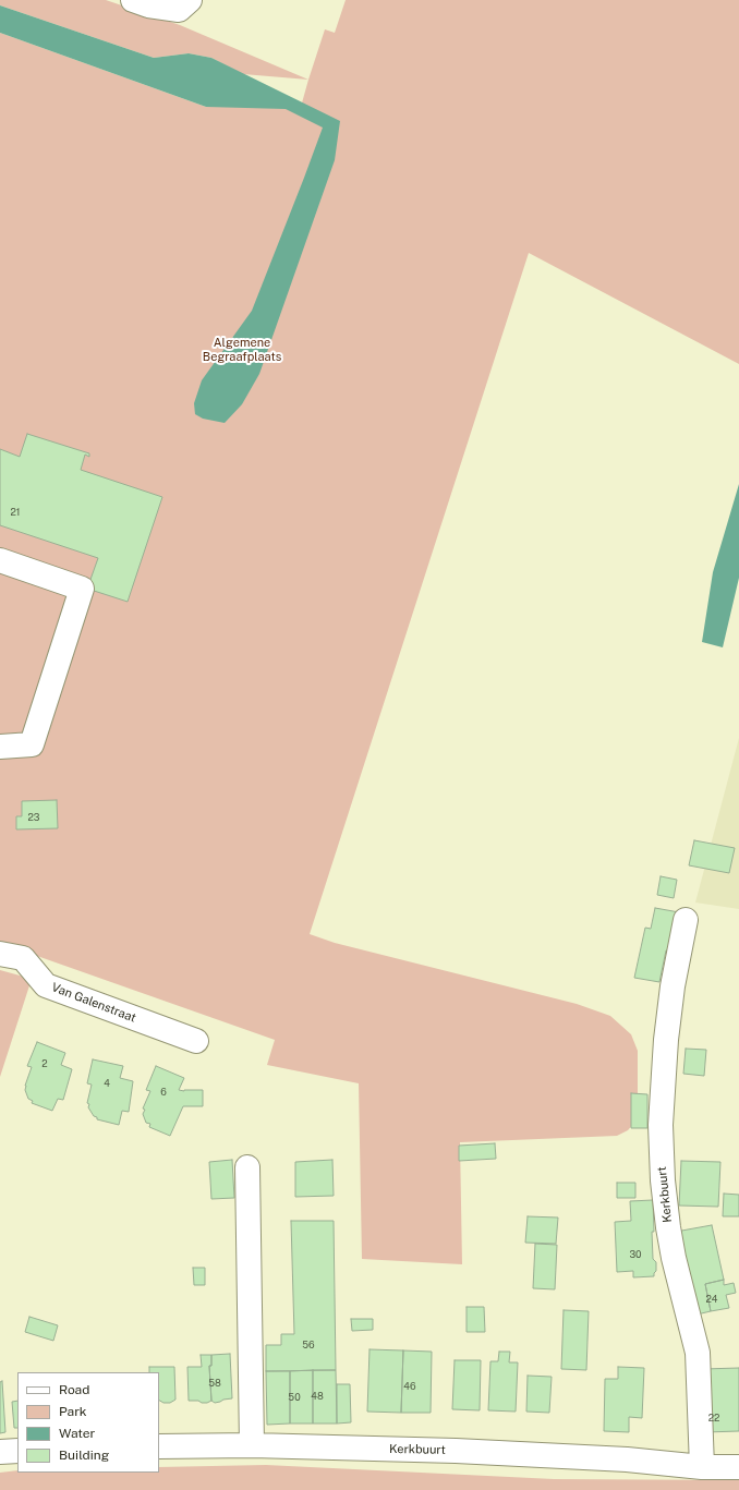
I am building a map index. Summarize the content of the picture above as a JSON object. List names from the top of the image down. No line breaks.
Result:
{"streets":{"street":["Van Galenstraat","Kerkbuurt"]},"parks":["Algemene Begraafplaats"],"house_numbers":["21","23","2","4","6","30","24","56","58","46","48","50","22"],"legend":["Road","Park","Water","Building"]}
